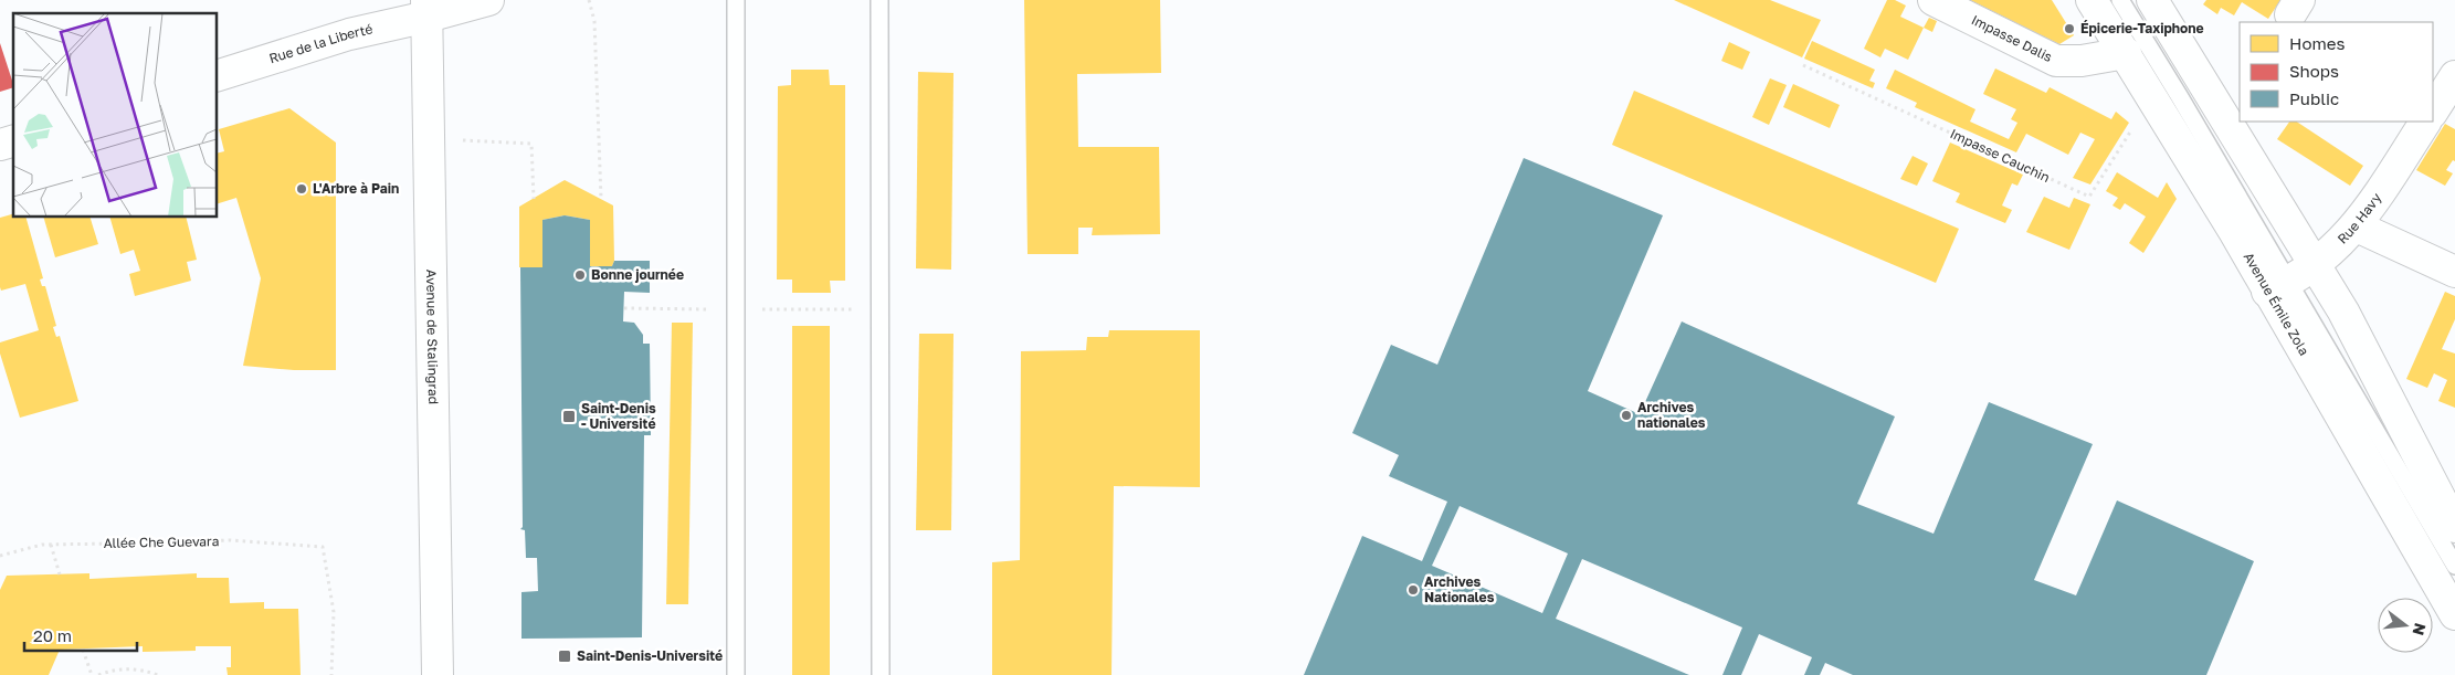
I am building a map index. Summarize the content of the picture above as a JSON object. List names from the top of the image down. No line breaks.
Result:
{"streets":{"street":["Impasse Dalis","Rue de la Liberté","Rue Havy","Avenue Émile Zola","Avenue de Stalingrad"],"path":["Impasse Cauchin","Allée Che Guevara"]},"crossings":[["Impasse Dalis","Avenue Émile Zola"],["Rue de la Liberté","Avenue de Stalingrad"],["Impasse Cauchin","Avenue Émile Zola"],["Rue Havy","Avenue Émile Zola"]],"places":{"other":["Épicerie-Taxiphone","L'Arbre à Pain","Bonne journée","Archives nationales","Archives Nationales"],"transit":["Saint-Denis - Université","Saint-Denis-Université"]},"legend":["Homes","Shops","Public"],"scale_bar":"20 m","north":"right"}
